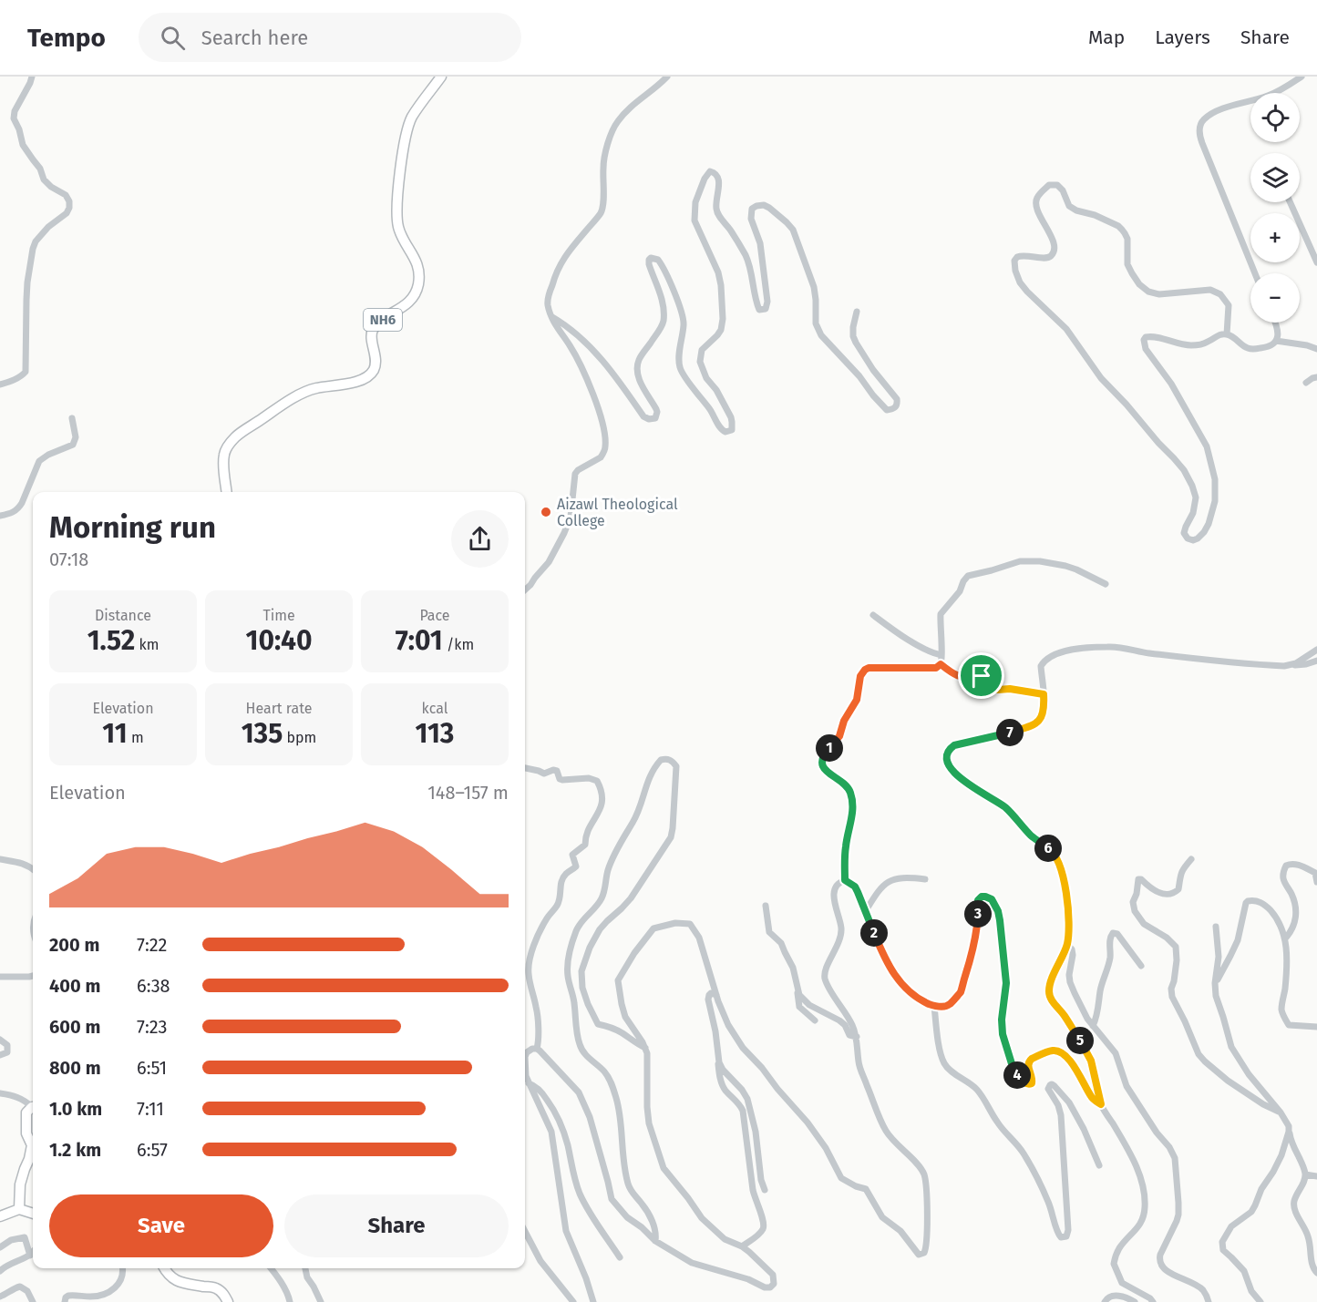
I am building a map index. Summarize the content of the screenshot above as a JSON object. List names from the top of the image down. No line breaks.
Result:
{"streets":{"highway":["NH6"]},"places":["Aizawl Theological College"],"page":{"header":"Tempo","search":"Search here","nav":["Map","Layers","Share"],"map_buttons":["+","−"],"heading":["Morning run","07:18"],"stats":[["Distance","1.52 km"],["Time","10:40"],["Pace","7:01 /km"],["Elevation","11 m"],["Heart rate","135 bpm"],["kcal","113"]],"pins":["7","1","6","3","2","5","4"],"chart":["Elevation","148–157 m"],"list":[{"name":"200 m","note":"7:22"},{"name":"400 m","note":"6:38"},{"name":"600 m","note":"7:23"},{"name":"800 m","note":"6:51"},{"name":"1.0 km","note":"7:11"},{"name":"1.2 km","note":"6:57"}],"buttons":["Save","Share"]}}
